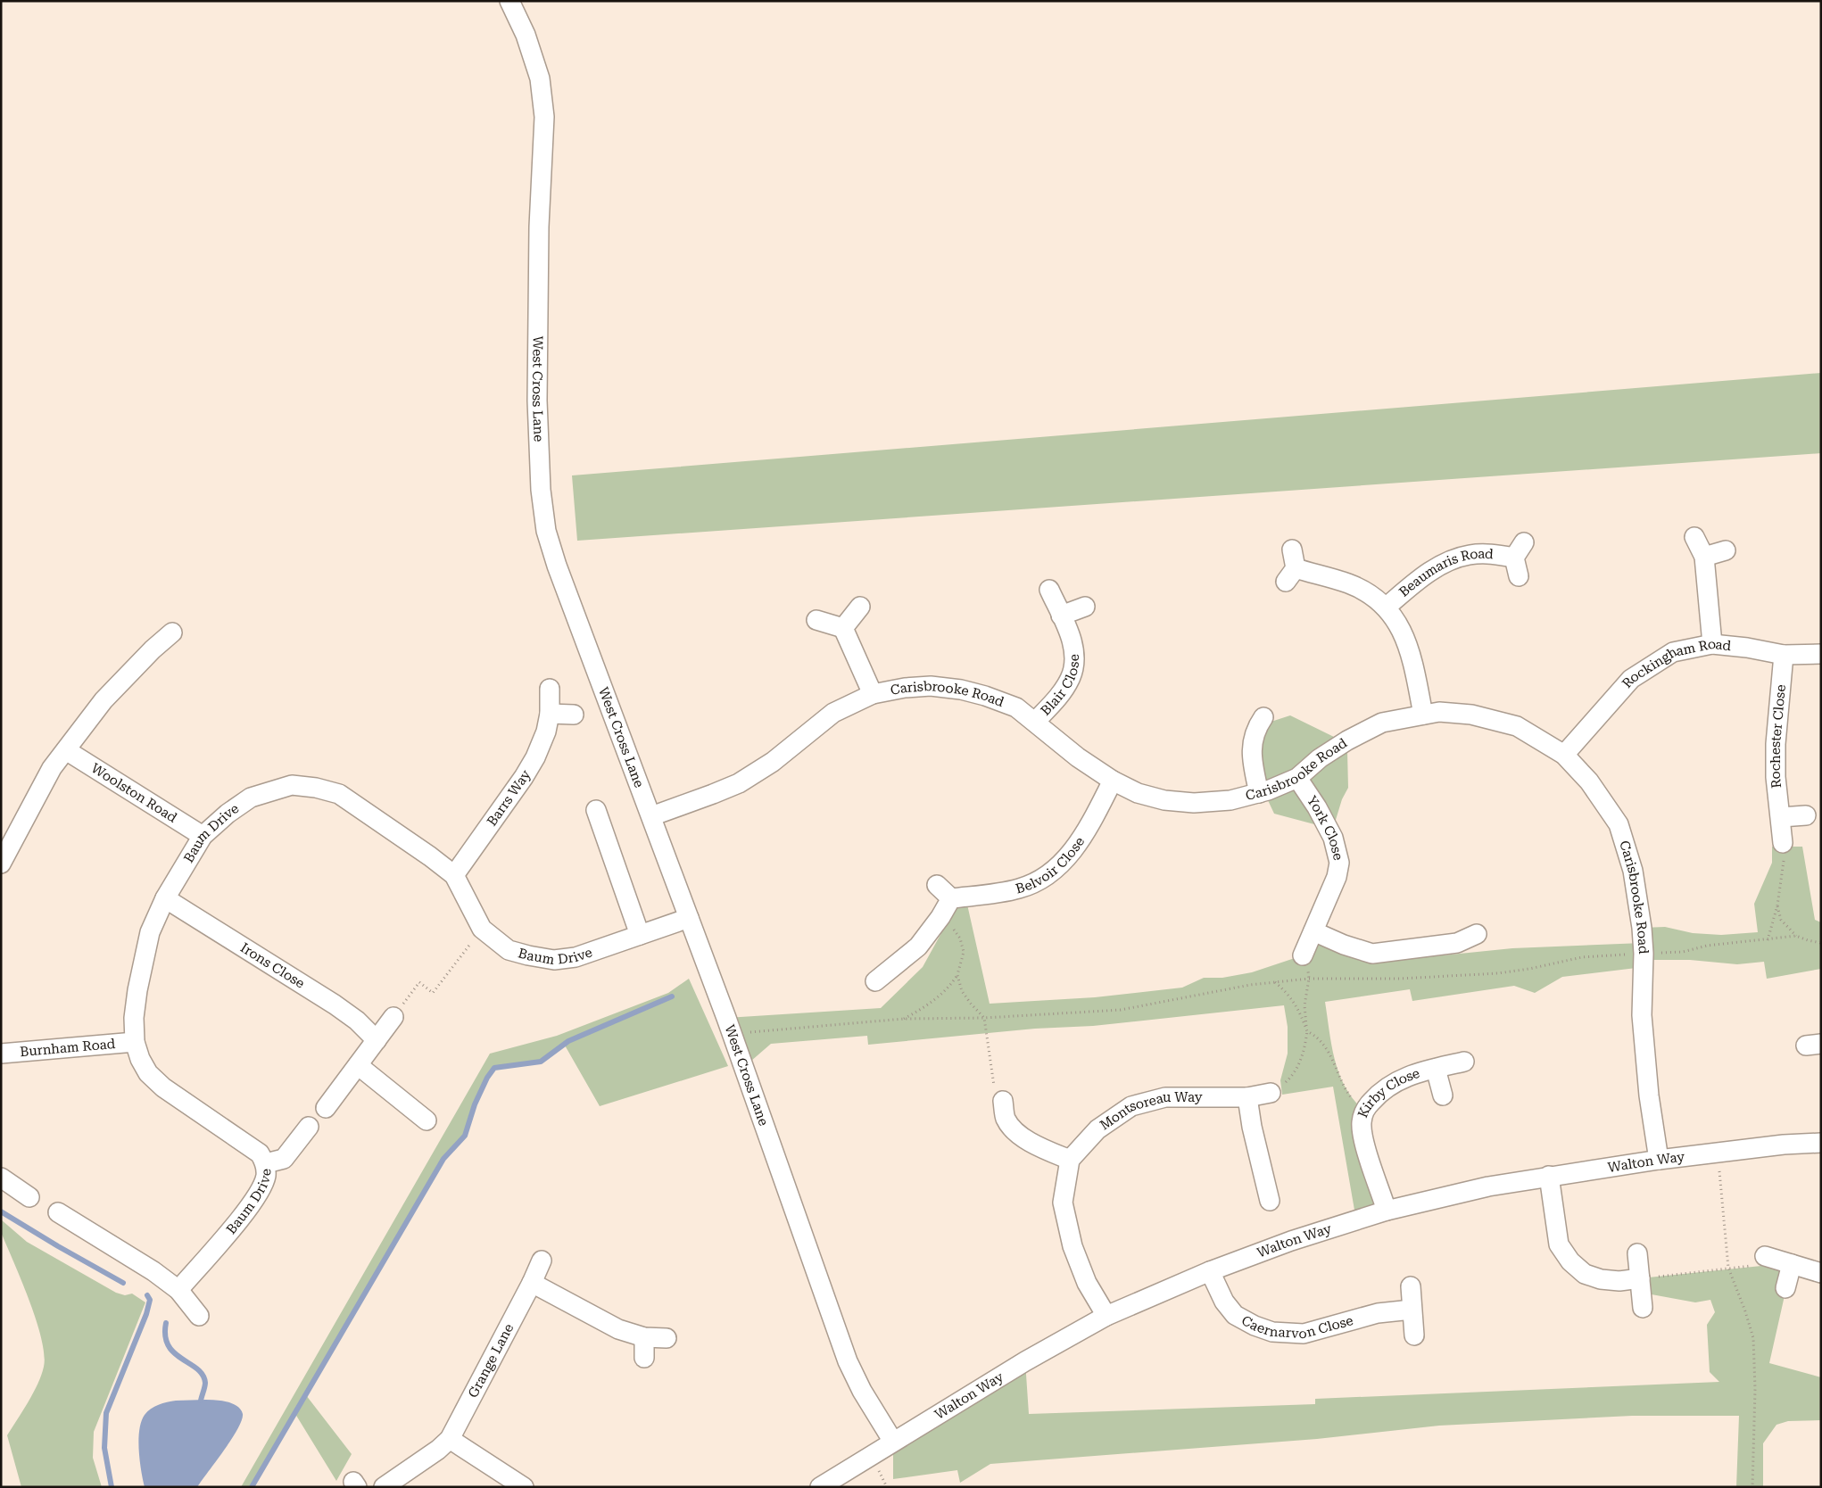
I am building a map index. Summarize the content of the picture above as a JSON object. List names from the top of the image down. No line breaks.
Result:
{"streets":{"street":["West Cross Lane","Beaumaris Road","Rockingham Road","Blair Close","Carisbrooke Road","Rochester Close","Woolston Road","Barrs Way","York Close","Baum Drive","Belvoir Close","Irons Close","Burnham Road","Kirby Close","Montsoreau Way","Walton Way","Caernarvon Close","Grange Lane"]},"crossings":[["West Cross Lane","Carisbrooke Road"],["West Cross Lane","Baum Drive"],["West Cross Lane","Walton Way"],["Beaumaris Road","Carisbrooke Road"],["Rockingham Road","Carisbrooke Road"],["Rockingham Road","Rochester Close"],["Blair Close","Carisbrooke Road"],["Carisbrooke Road","York Close"],["Carisbrooke Road","Belvoir Close"],["Carisbrooke Road","Walton Way"],["Woolston Road","Baum Drive"],["Barrs Way","Baum Drive"],["Baum Drive","Irons Close"],["Baum Drive","Burnham Road"],["Kirby Close","Walton Way"],["Walton Way","Caernarvon Close"]]}
